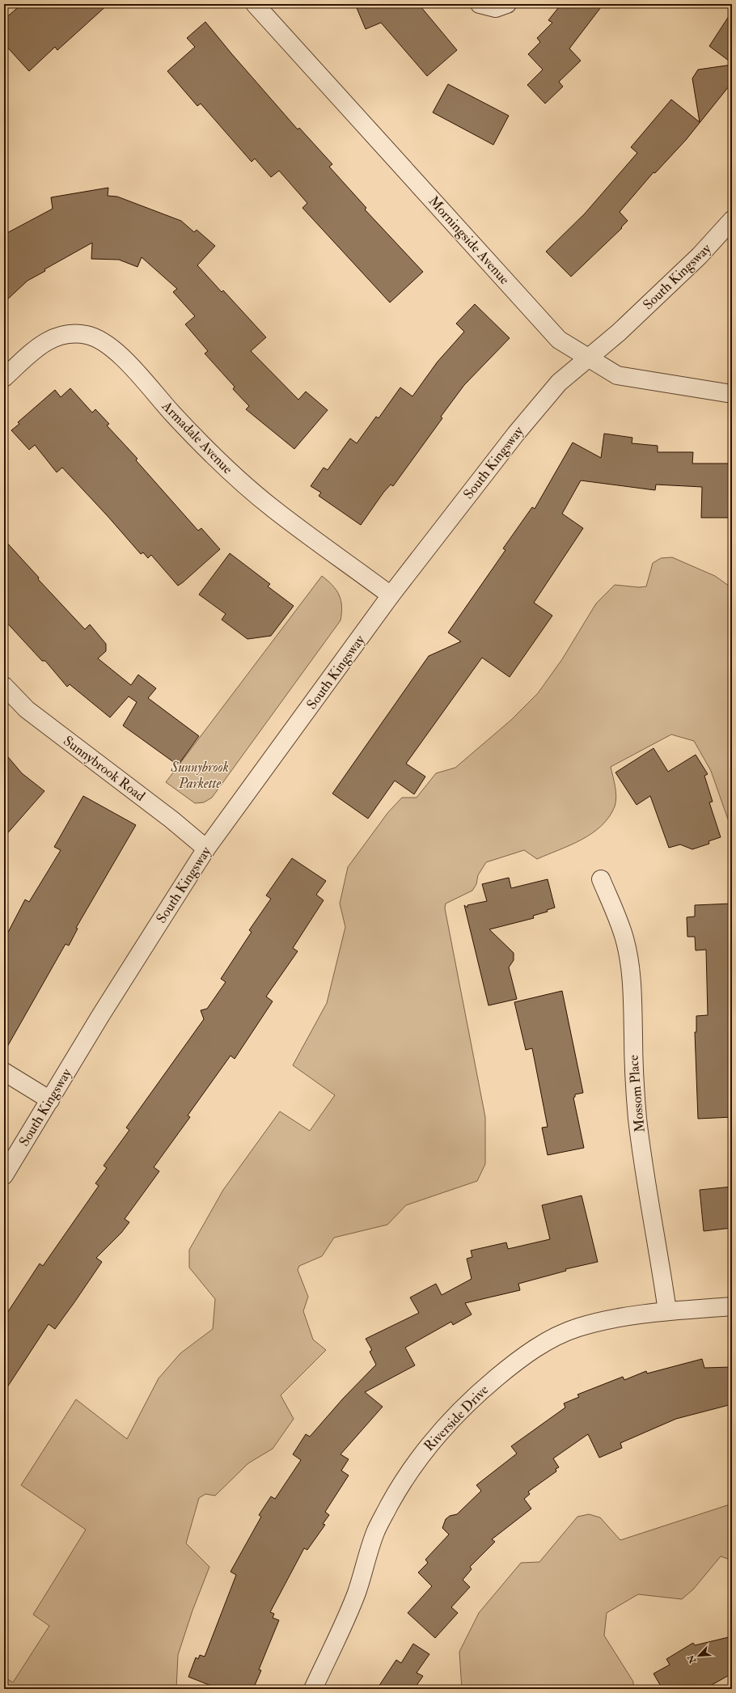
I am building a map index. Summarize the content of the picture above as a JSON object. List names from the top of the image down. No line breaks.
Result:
{"streets":{"street":["Morningside Avenue","South Kingsway","Armadale Avenue","Sunnybrook Road","Mossom Place","Riverside Drive"]},"crossings":[["Morningside Avenue","South Kingsway"],["South Kingsway","Armadale Avenue"],["South Kingsway","Sunnybrook Road"],["Mossom Place","Riverside Drive"]],"parks":["Sunnybrook Parkette"],"north":"bottom left"}
